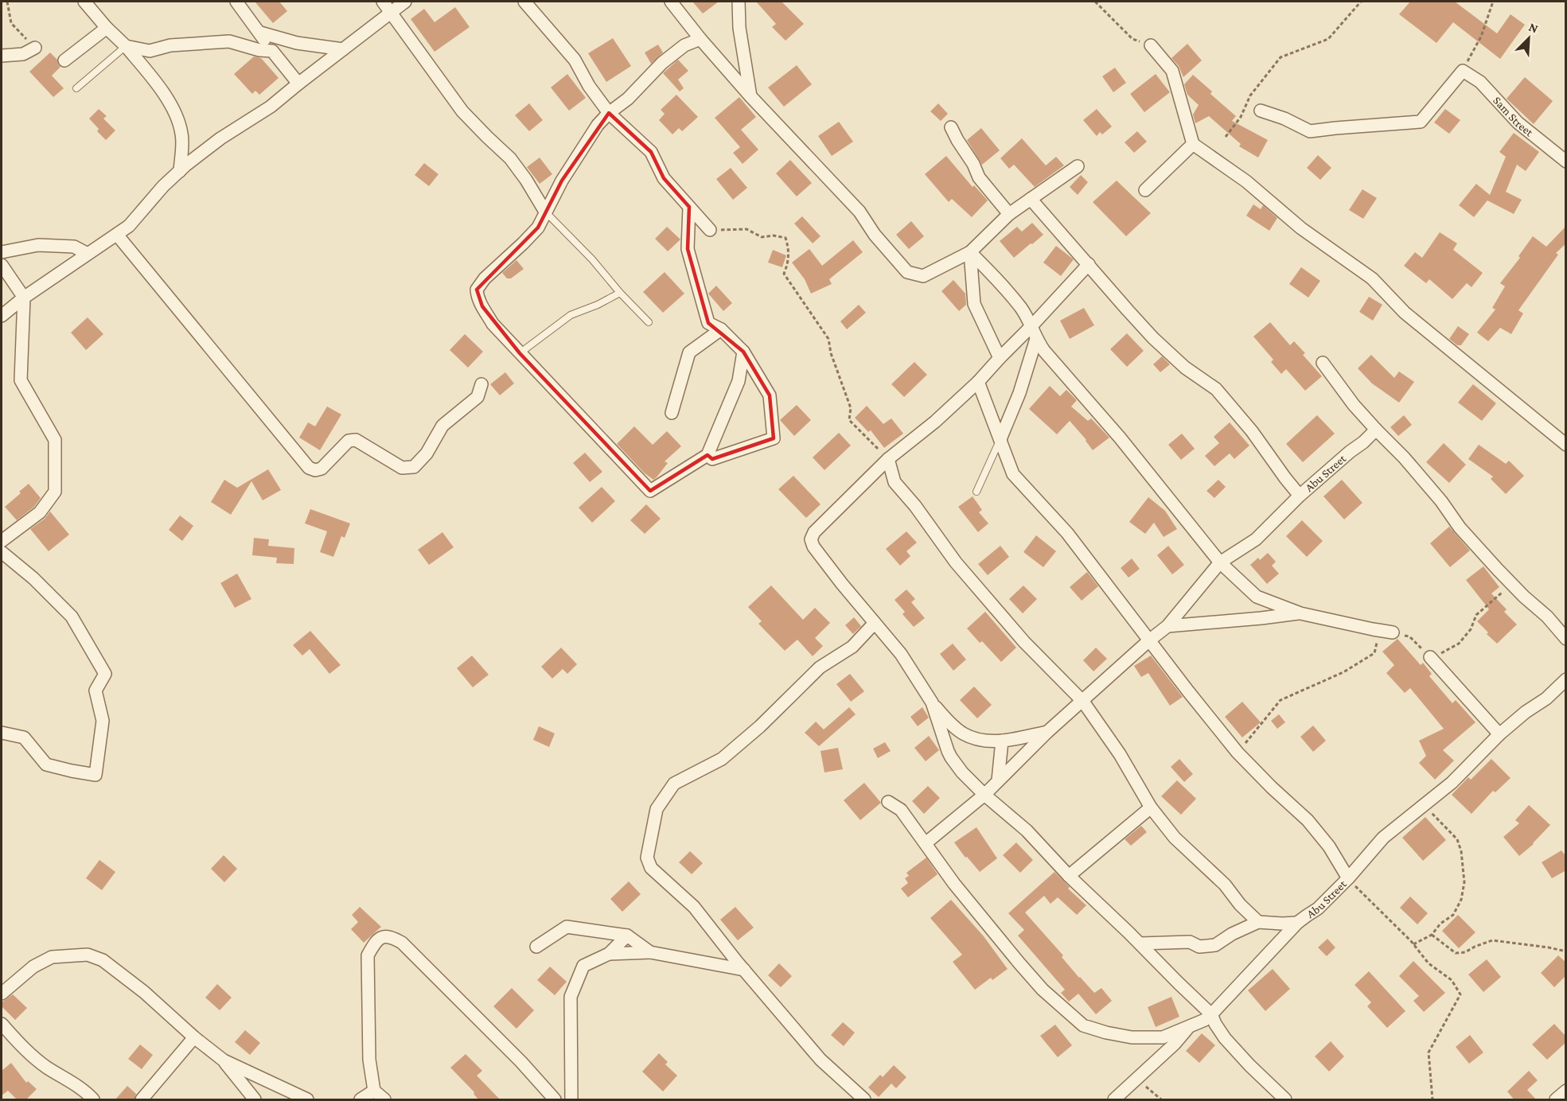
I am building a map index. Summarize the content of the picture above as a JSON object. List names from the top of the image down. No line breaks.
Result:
{"streets":{"street":["Sam Street","Abu Street"]},"north":"top right"}
